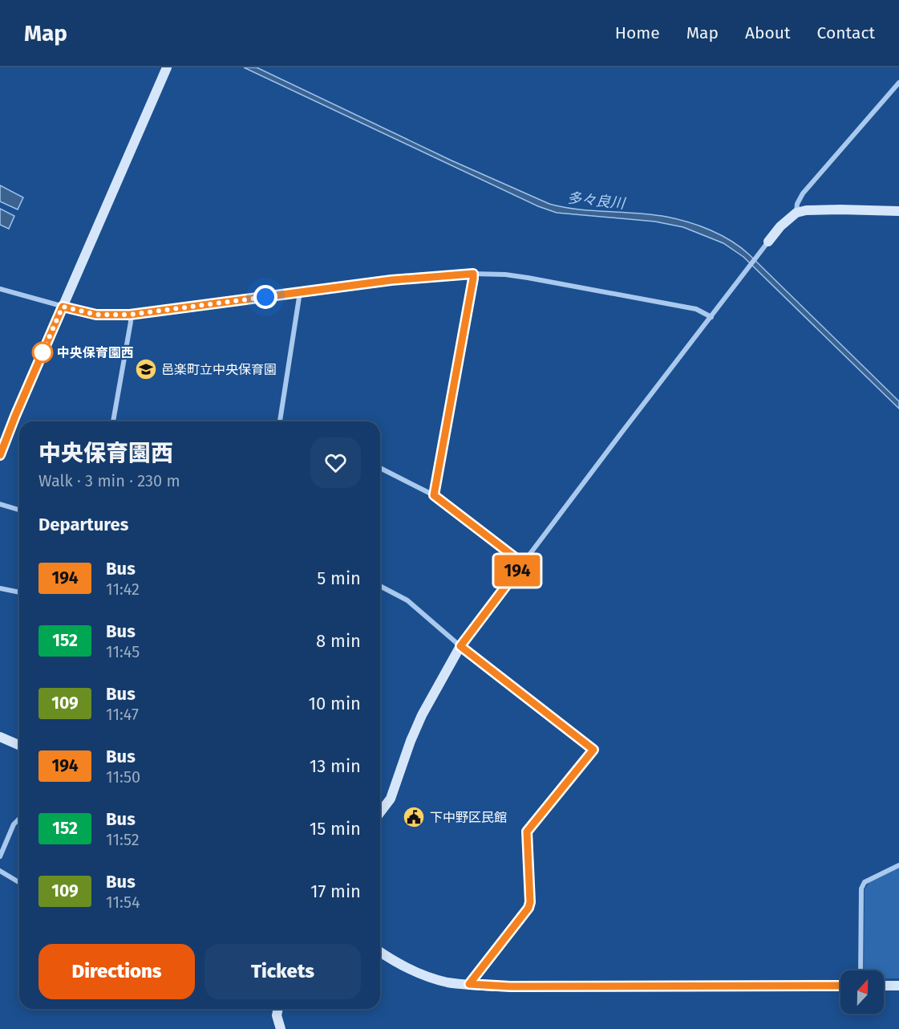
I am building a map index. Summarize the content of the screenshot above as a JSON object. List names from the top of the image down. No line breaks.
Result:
{"water":["多々良川"],"places":{"other":["中央保育園西"],"school or university":["邑楽町立中央保育園"],"public building":["下中野区民館"]},"lines":["bus line 194"],"north":"top","page":{"header":"Map","nav":["Home","Map","About","Contact"],"on_map":"194","heading":[["中央保育園西","Walk · 3 min · 230 m"],"Departures"],"list":[{"mark":"194","name":"Bus","note":"11:42","value":"5 min"},{"mark":"152","name":"Bus","note":"11:45","value":"8 min"},{"mark":"109","name":"Bus","note":"11:47","value":"10 min"},{"mark":"194","name":"Bus","note":"11:50","value":"13 min"},{"mark":"152","name":"Bus","note":"11:52","value":"15 min"},{"mark":"109","name":"Bus","note":"11:54","value":"17 min"}],"buttons":["Directions","Tickets"]}}
